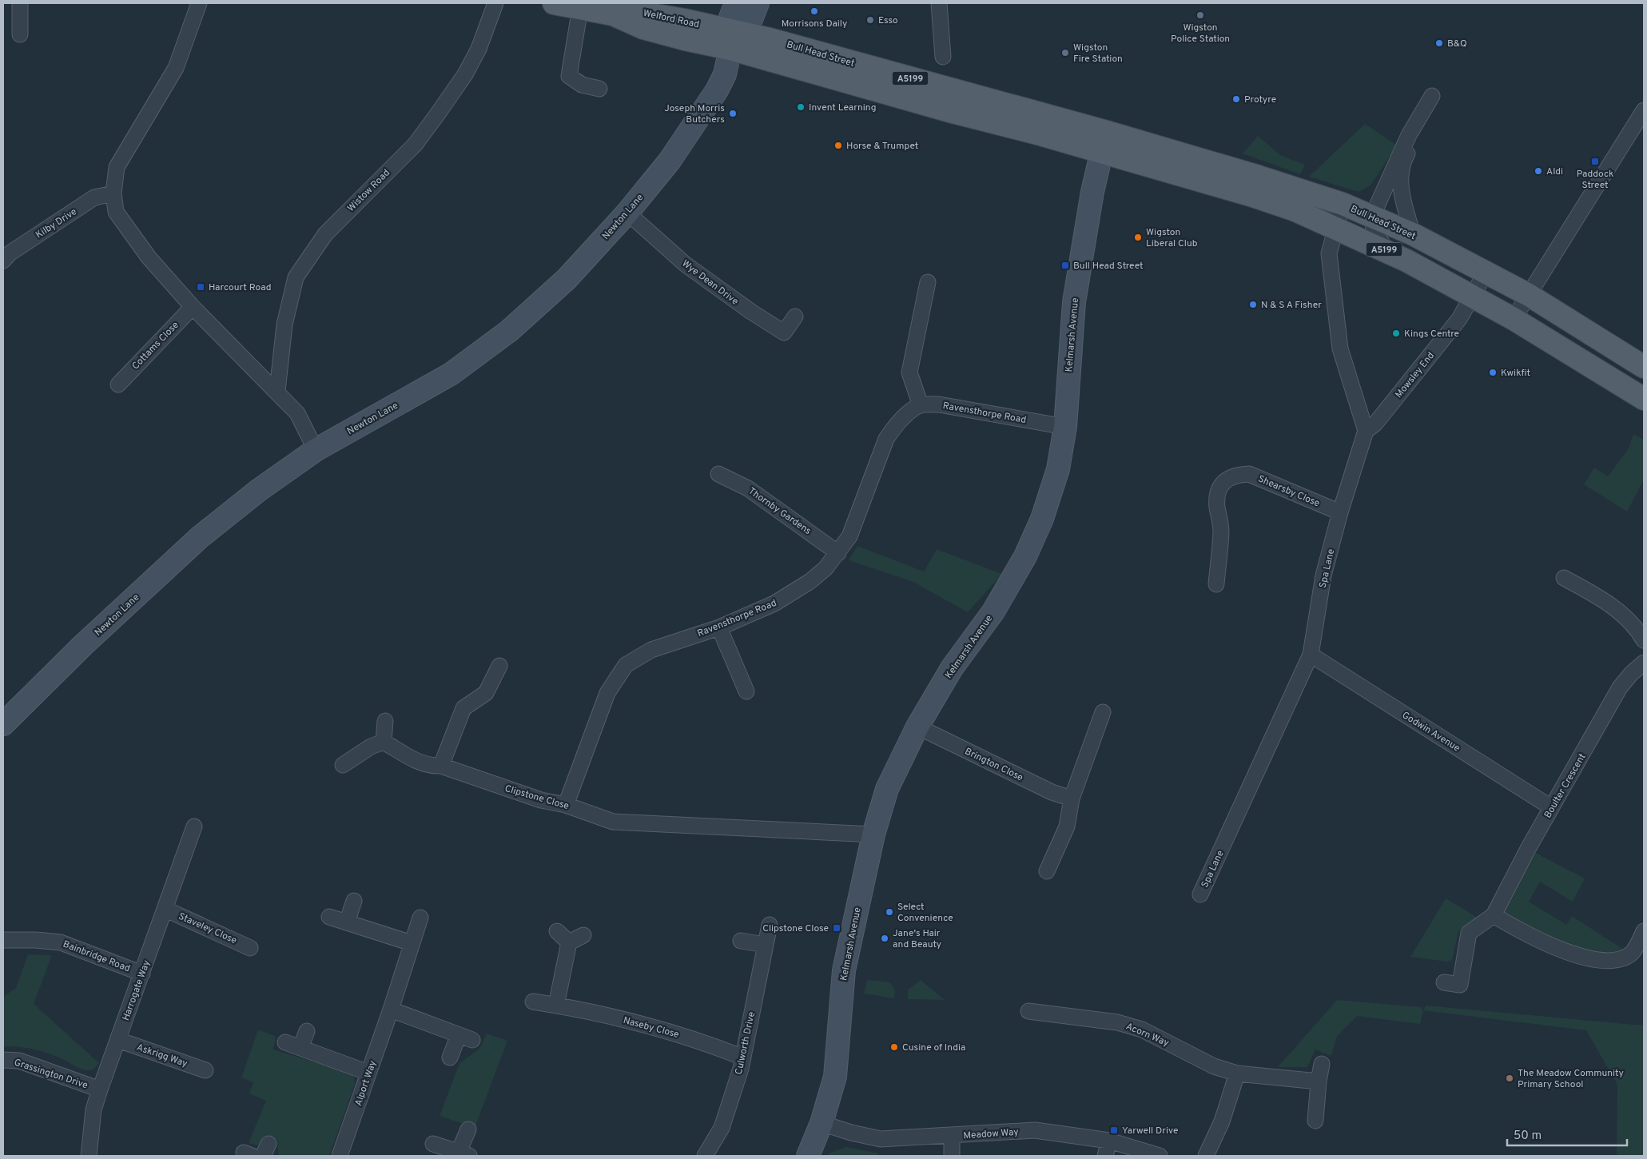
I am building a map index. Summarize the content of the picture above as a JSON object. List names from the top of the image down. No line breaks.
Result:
{"streets":{"main road":["Welford Road","Bull Head Street","A5199"],"street":["Wistow Road","Newton Lane","Kilby Drive","Wye Dean Drive","Kelmarsh Avenue","Cottams Close","Mowsley End","Ravensthorpe Road","Shearsby Close","Thornby Gardens","Spa Lane","Godwin Avenue","Brington Close","Boulter Crescent","Clipstone Close","Staveley Close","Bainbridge Road","Harrogate Way","Naseby Close","Acorn Way","Culworth Drive","Askrigg Way","Grassington Drive","Alport Way","Meadow Way"]},"crossings":[["Welford Road","Bull Head Street"],["Welford Road","Newton Lane"],["Bull Head Street","Newton Lane"],["Bull Head Street","Kelmarsh Avenue"],["Bull Head Street","Mowsley End"],["Newton Lane","Wye Dean Drive"],["Kelmarsh Avenue","Ravensthorpe Road"],["Kelmarsh Avenue","Brington Close"],["Kelmarsh Avenue","Clipstone Close"],["Kelmarsh Avenue","Meadow Way"],["Mowsley End","Spa Lane"],["Ravensthorpe Road","Thornby Gardens"],["Ravensthorpe Road","Clipstone Close"],["Shearsby Close","Spa Lane"],["Spa Lane","Godwin Avenue"],["Godwin Avenue","Boulter Crescent"],["Staveley Close","Harrogate Way"],["Bainbridge Road","Harrogate Way"],["Harrogate Way","Askrigg Way"],["Harrogate Way","Grassington Drive"],["Naseby Close","Culworth Drive"]],"places":{"other":["Morrisons Daily","Wigston Police Station","Esso","B&Q","Wigston Fire Station","Protyre","Invent Learning","Joseph Morris Butchers","Horse & Trumpet","Aldi","Wigston Liberal Club","N & S A Fisher","Kings Centre","Kwikfit","Select Convenience","Jane's Hair and Beauty","Cusine of India","The Meadow Community Primary School"],"transit":["Paddock Street","Bull Head Street","Harcourt Road","Clipstone Close","Yarwell Drive"]},"scale_bar":"50 m"}
